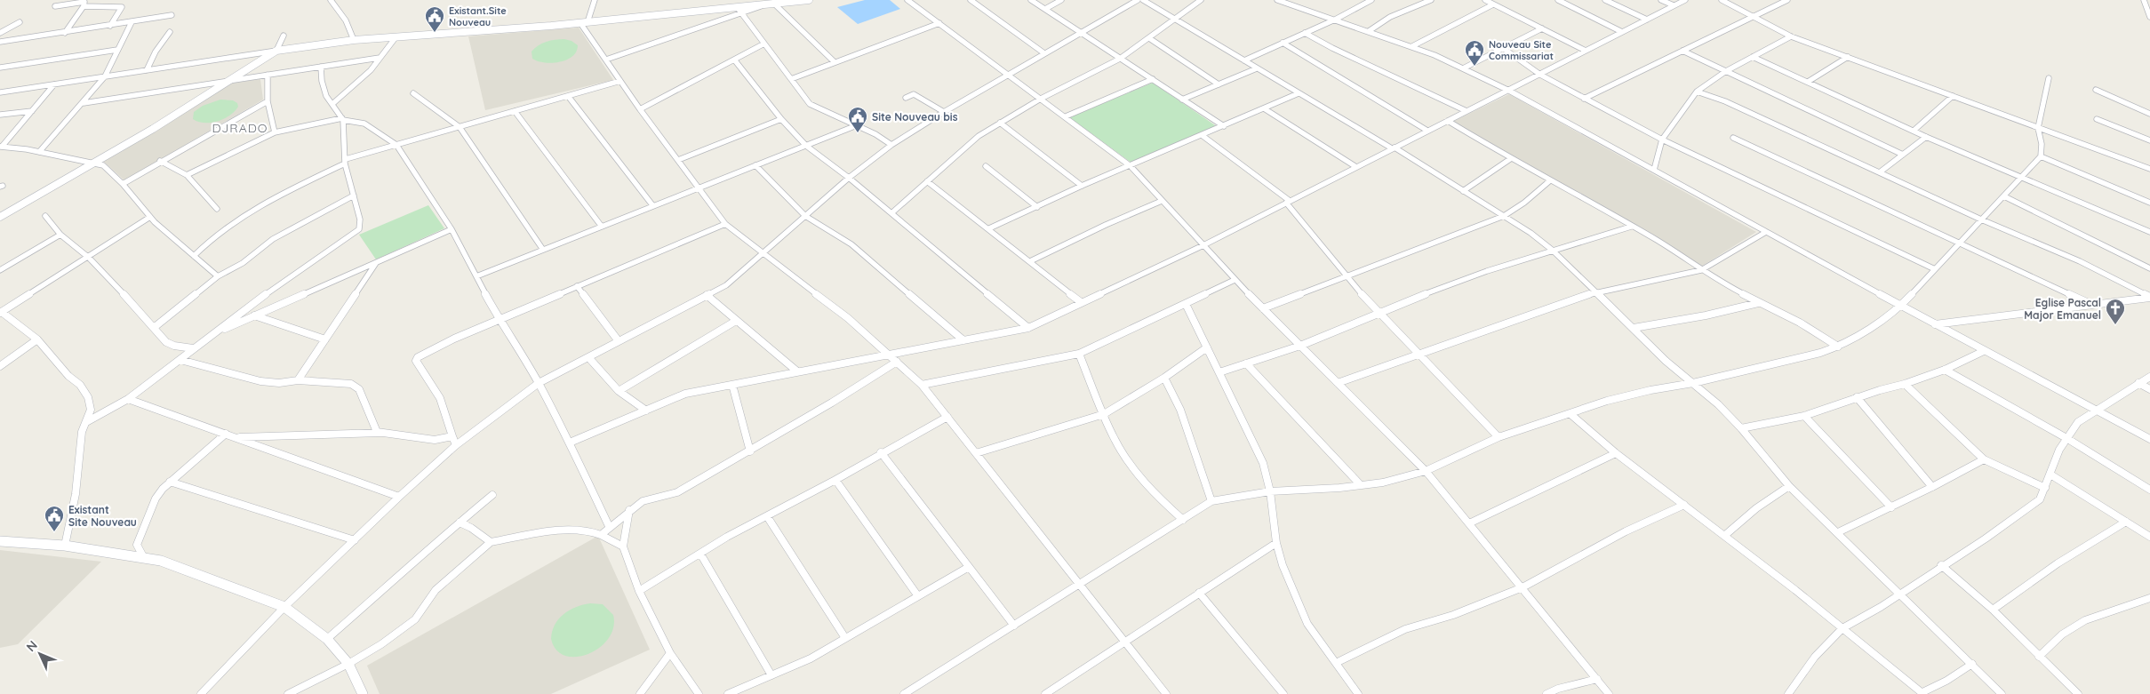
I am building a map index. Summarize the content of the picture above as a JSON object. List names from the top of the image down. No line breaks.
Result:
{"districts":["DJRADO"],"places":{"public building":["Existant.Site Nouveau","Nouveau Site Commissariat","Site Nouveau bis","Existant Site Nouveau"],"church":["Eglise Pascal Major Emanuel"]},"north":"top left"}
